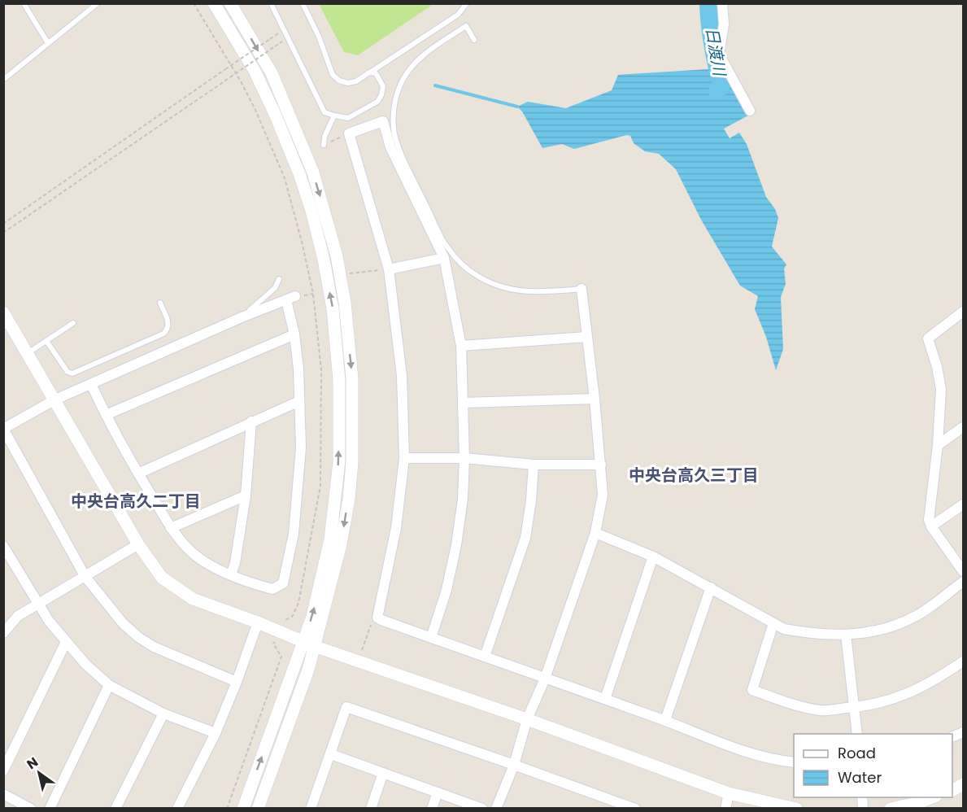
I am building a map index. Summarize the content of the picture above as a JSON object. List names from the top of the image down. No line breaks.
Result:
{"districts":["中央台高久三丁目","中央台高久二丁目"],"water":["日渡川"],"legend":["Road","Water"],"north":"top left"}
